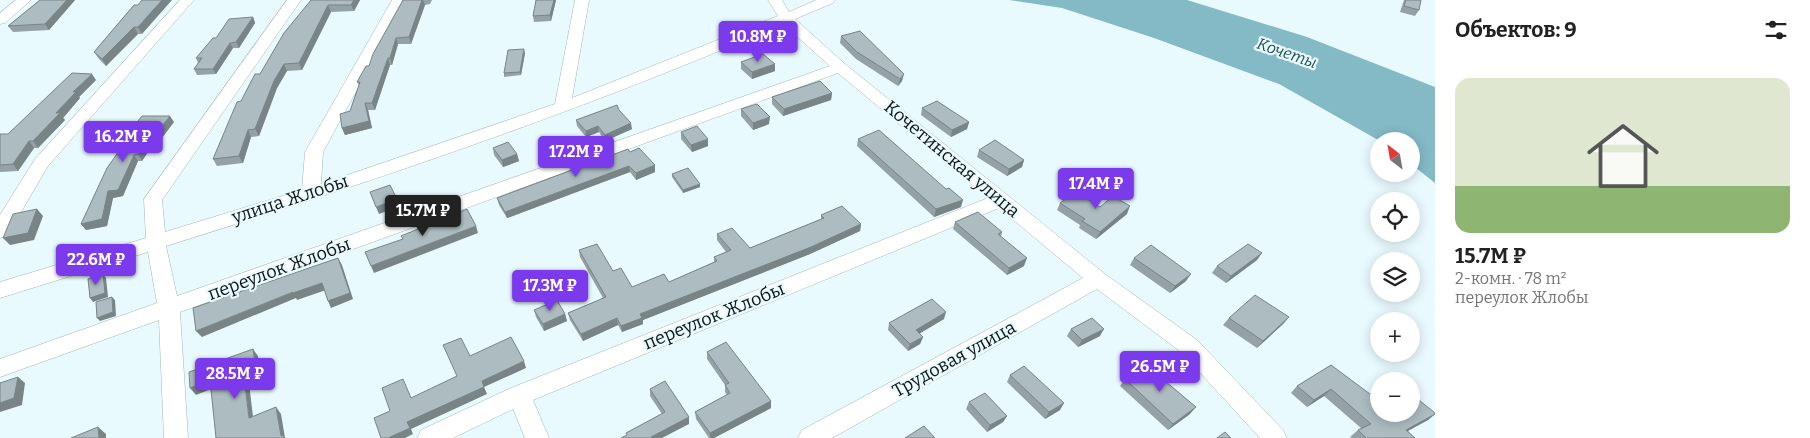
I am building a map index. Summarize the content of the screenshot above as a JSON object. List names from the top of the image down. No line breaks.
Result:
{"streets":{"street":["Кочетинская улица","улица Жлобы","переулок Жлобы","Трудовая улица"]},"crossings":[["Кочетинская улица","улица Жлобы"],["Кочетинская улица","переулок Жлобы"],["Кочетинская улица","Трудовая улица"]],"water":["Кочеты"],"north":"top left","page":{"heading":"Объектов: 9","price":["10.8M ₽","16.2M ₽","17.2M ₽","17.4M ₽","15.7M ₽","22.6M ₽","17.3M ₽","26.5M ₽","28.5M ₽"],"list":[{"name":"15.7M ₽","note":"2-комн. · 78 m² · переулок Жлобы"}],"map_buttons":["+","−"]}}
